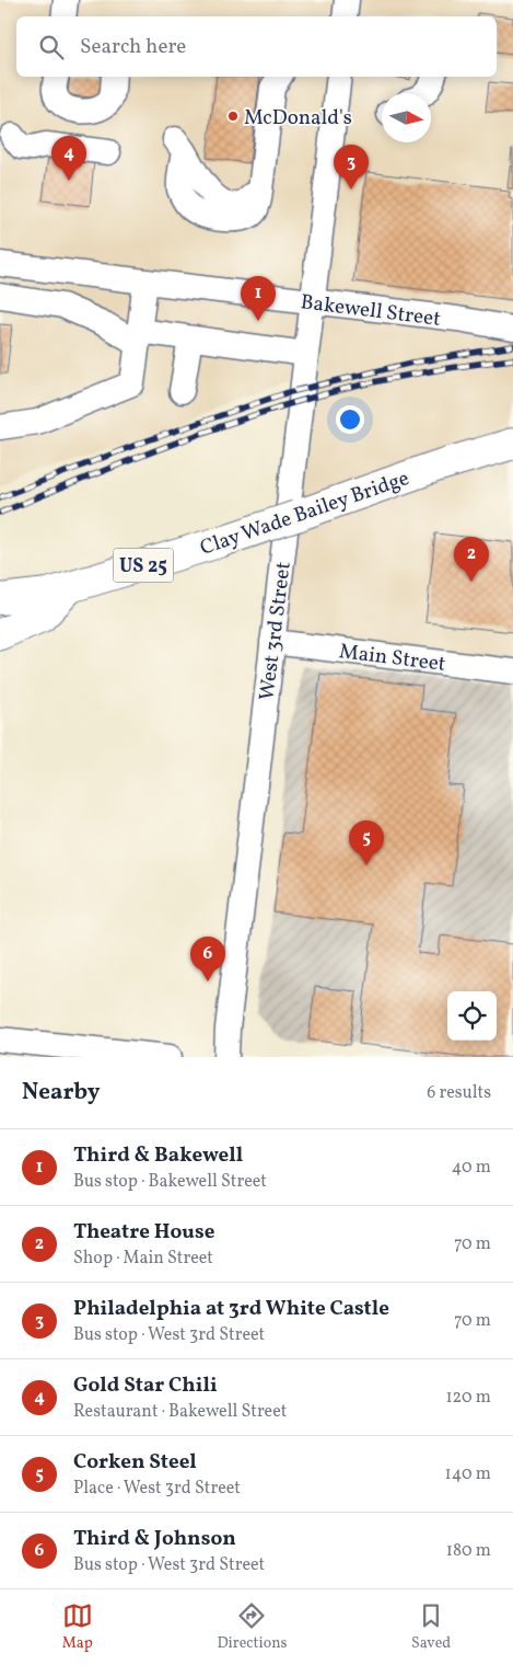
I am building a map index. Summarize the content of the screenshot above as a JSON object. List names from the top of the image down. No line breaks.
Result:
{"streets":{"main road":["Clay Wade Bailey Bridge","US 25"],"street":["Bakewell Street","West 3rd Street","Main Street"]},"crossings":[["Bakewell Street","West 3rd Street"],["West 3rd Street","Main Street"]],"places":["McDonald's"],"north":"right","page":{"search":"Search here","pins":["4","3","1","2","5","6"],"heading":["Nearby","6 results"],"list":[{"mark":"1","name":"Third & Bakewell","note":"Bus stop · Bakewell Street","value":"40 m"},{"mark":"2","name":"Theatre House","note":"Shop · Main Street","value":"70 m"},{"mark":"3","name":"Philadelphia at 3rd White Castle","note":"Bus stop · West 3rd Street","value":"70 m"},{"mark":"4","name":"Gold Star Chili","note":"Restaurant · Bakewell Street","value":"120 m"},{"mark":"5","name":"Corken Steel","note":"Place · West 3rd Street","value":"140 m"},{"mark":"6","name":"Third & Johnson","note":"Bus stop · West 3rd Street","value":"180 m"}],"nav":["Map","Directions","Saved"]}}
